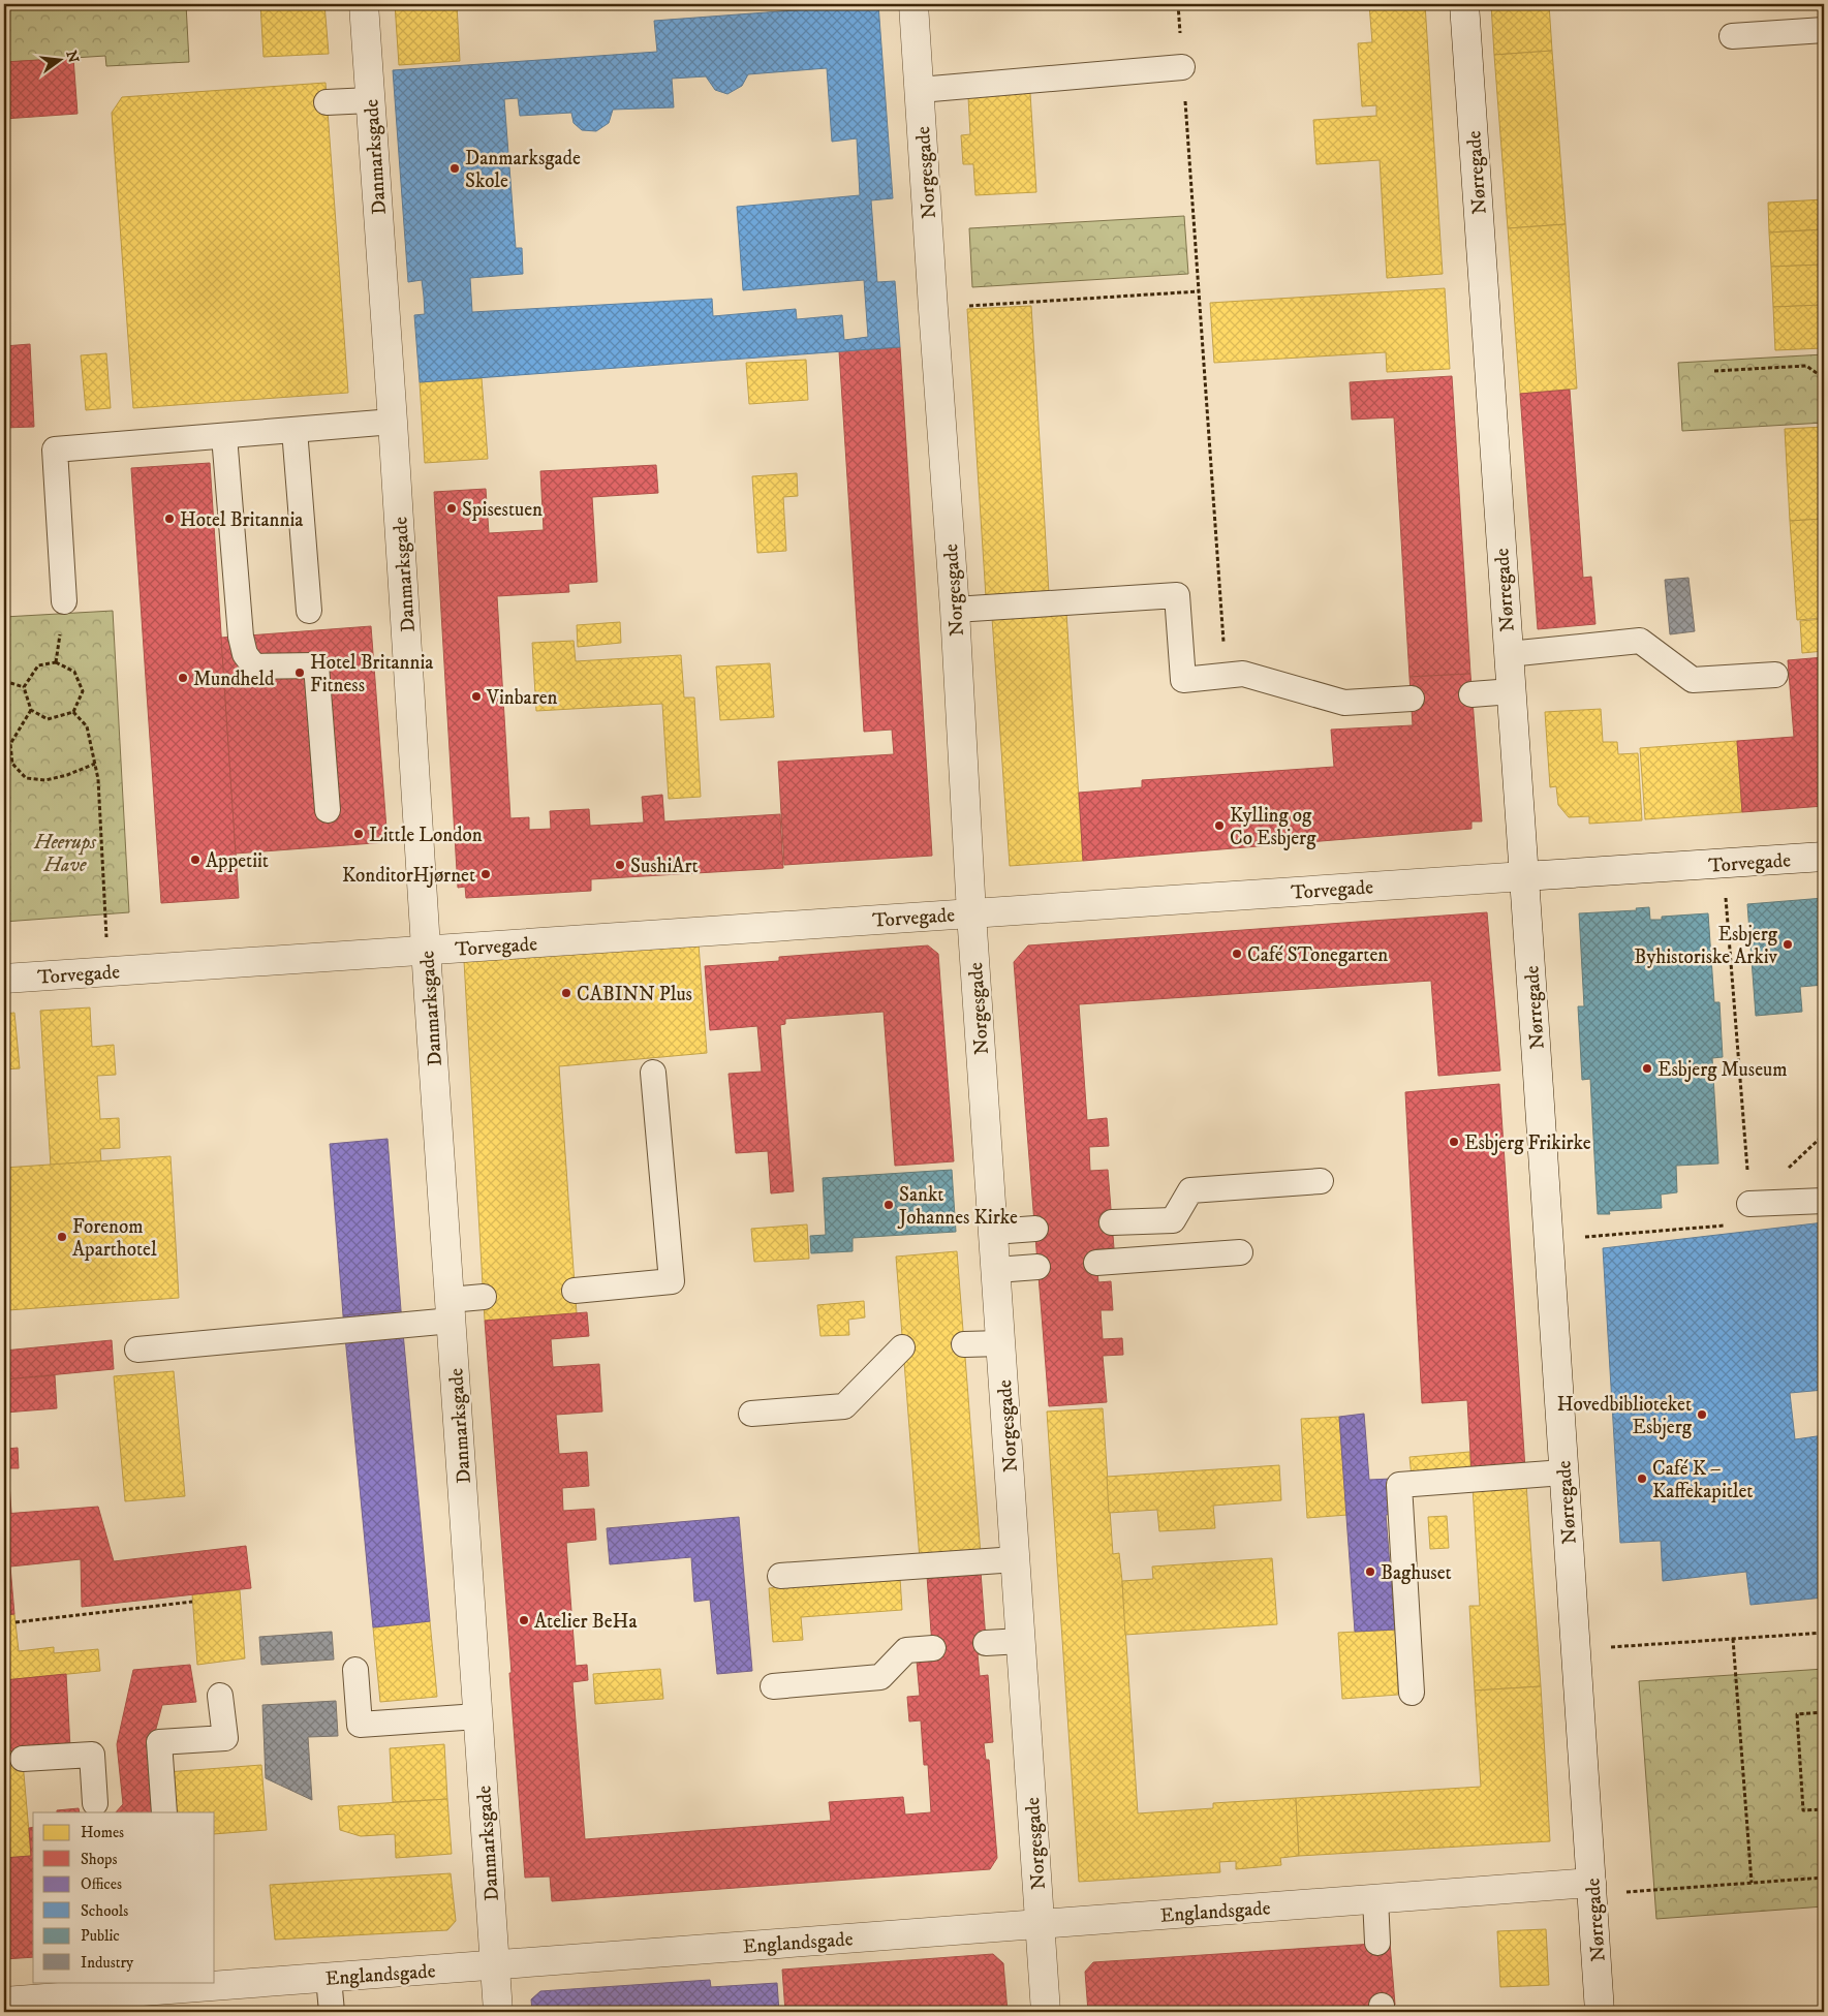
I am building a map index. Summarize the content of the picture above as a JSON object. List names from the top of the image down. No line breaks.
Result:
{"streets":{"street":["Danmarksgade","Norgesgade","Nørregade","Torvegade","Englandsgade"]},"crossings":[["Danmarksgade","Torvegade"],["Danmarksgade","Englandsgade"],["Norgesgade","Torvegade"],["Norgesgade","Englandsgade"],["Nørregade","Torvegade"],["Nørregade","Englandsgade"]],"parks":["Heerups Have"],"places":["Danmarksgade Skole","Spisestuen","Hotel Britannia","Hotel Britannia Fitness","Mundheld","Vinbaren","Kylling og Co Esbjerg","Little London","Appetiit","SushiArt","KonditorHjørnet","Esbjerg Byhistoriske Arkiv","Café STonegarten","CABINN Plus","Esbjerg Museum","Esbjerg Frikirke","Sankt Johannes Kirke","Forenom Aparthotel","Hovedbiblioteket Esbjerg","Café K – Kaffekapitlet","Baghuset","Atelier BeHa"],"legend":["Homes","Shops","Offices","Schools","Public","Industry"],"north":"right"}
